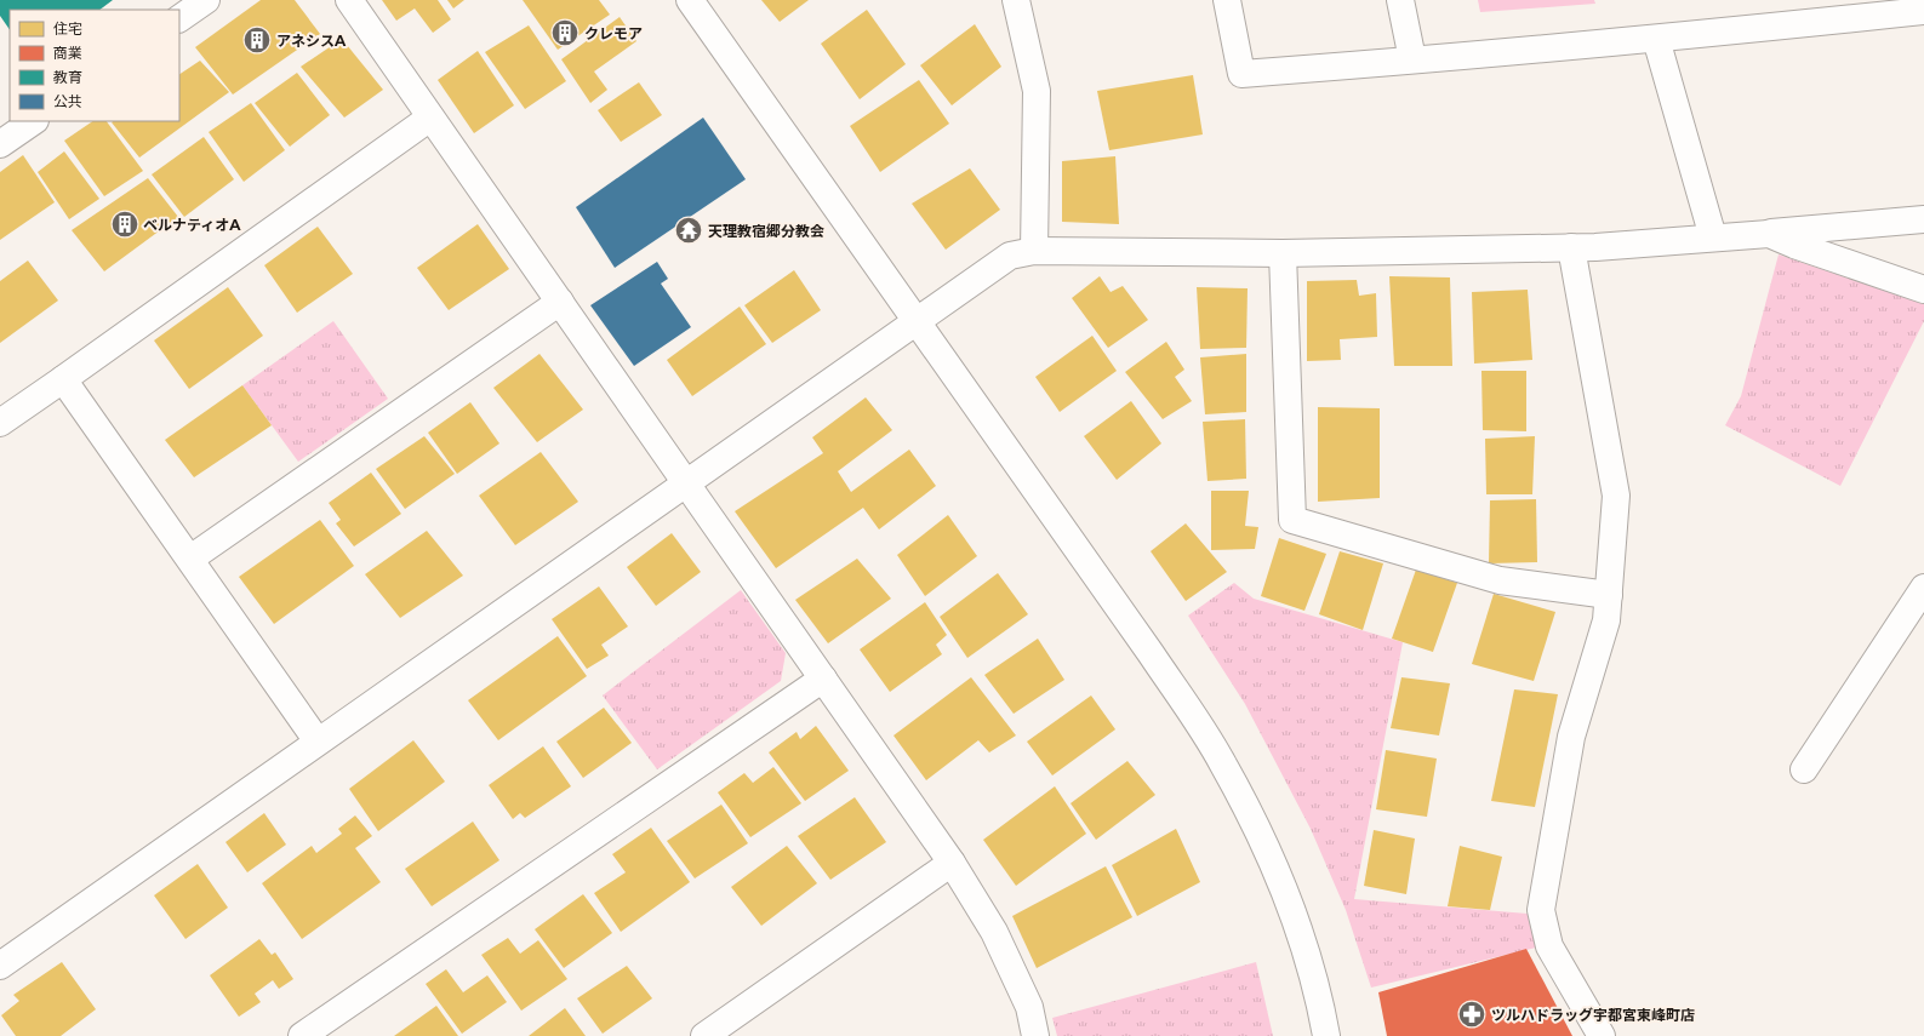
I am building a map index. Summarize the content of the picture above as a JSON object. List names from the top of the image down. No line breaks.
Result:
{"places":{"building":["クレモア","アネシスA","ベルナティオA"],"temple":["天理教宿郷分教会"],"pharmacy":["ツルハドラッグ宇都宮東峰町店"]},"legend":["住宅","商業","教育","公共"]}
